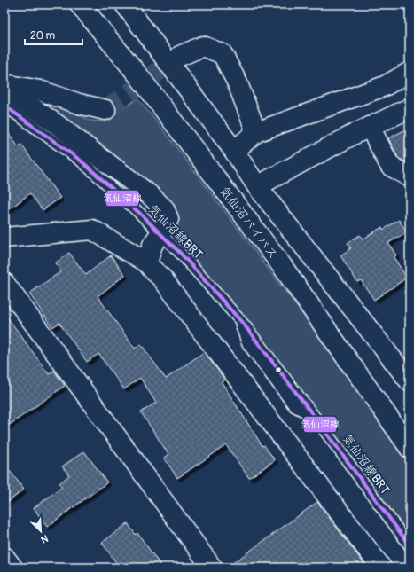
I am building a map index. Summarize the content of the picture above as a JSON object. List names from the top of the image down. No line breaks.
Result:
{"streets":{"main road":["気仙沼バイパス"],"lane":["気仙沼線BRT"]},"lines":["transit line 気仙沼線"],"scale_bar":"20 m","north":"bottom right"}
